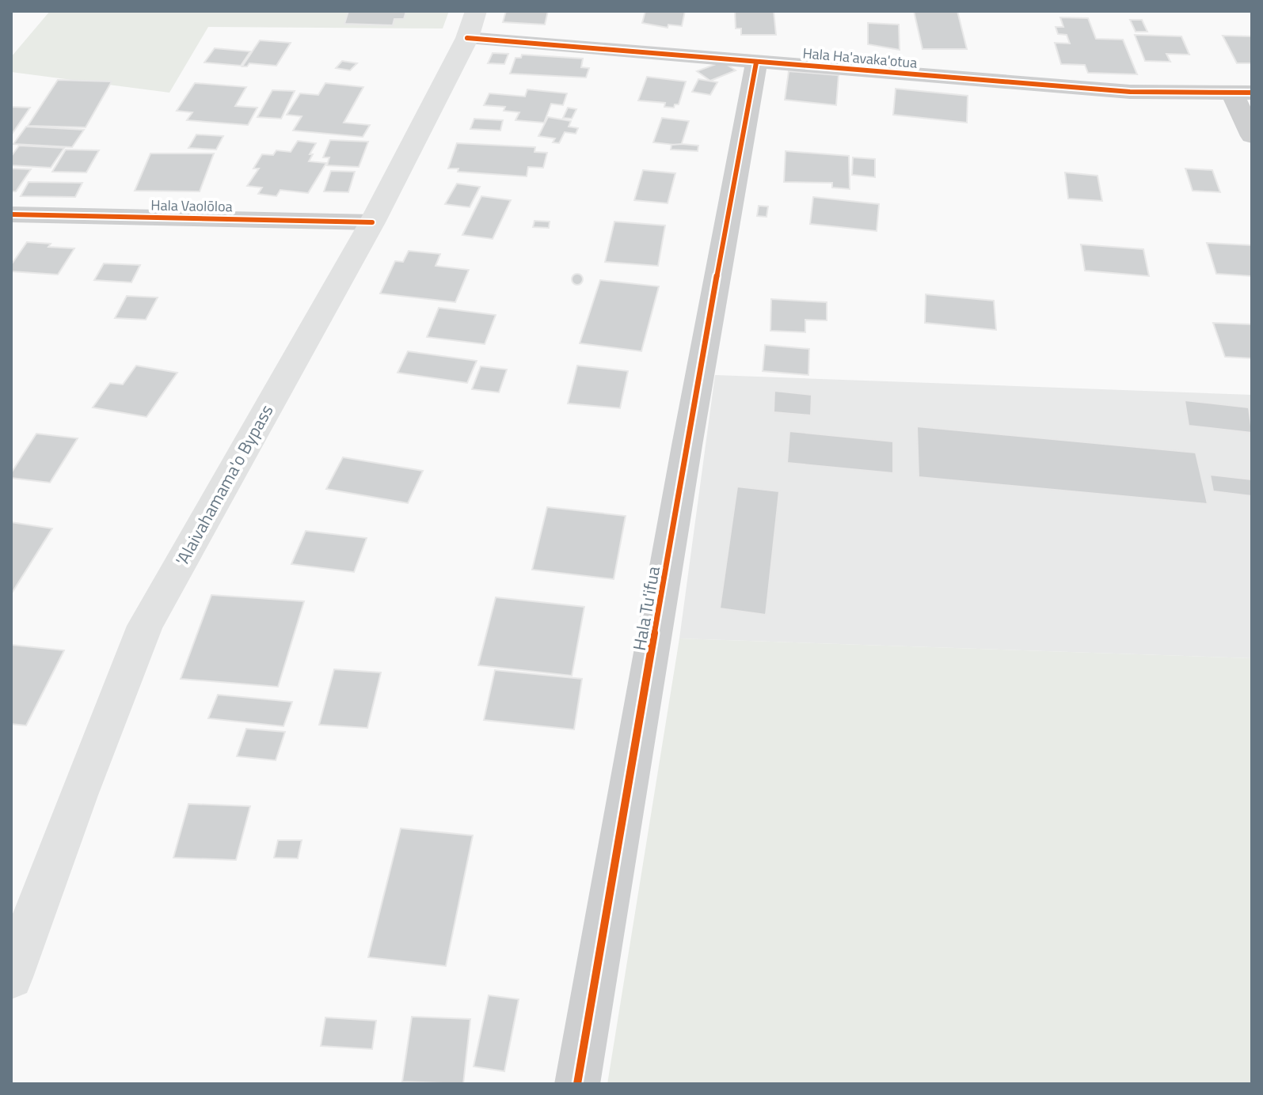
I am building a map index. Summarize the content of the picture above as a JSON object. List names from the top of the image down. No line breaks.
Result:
{"streets":{"main road":["'Alaivahamama'o Bypass"],"street":["Hala Ha'avaka'otua","Hala Vaolōloa","Hala Tu'ifua"]},"crossings":[["Hala Ha'avaka'otua","'Alaivahamama'o Bypass"],["Hala Ha'avaka'otua","Hala Tu'ifua"],["Hala Vaolōloa","'Alaivahamama'o Bypass"]]}
